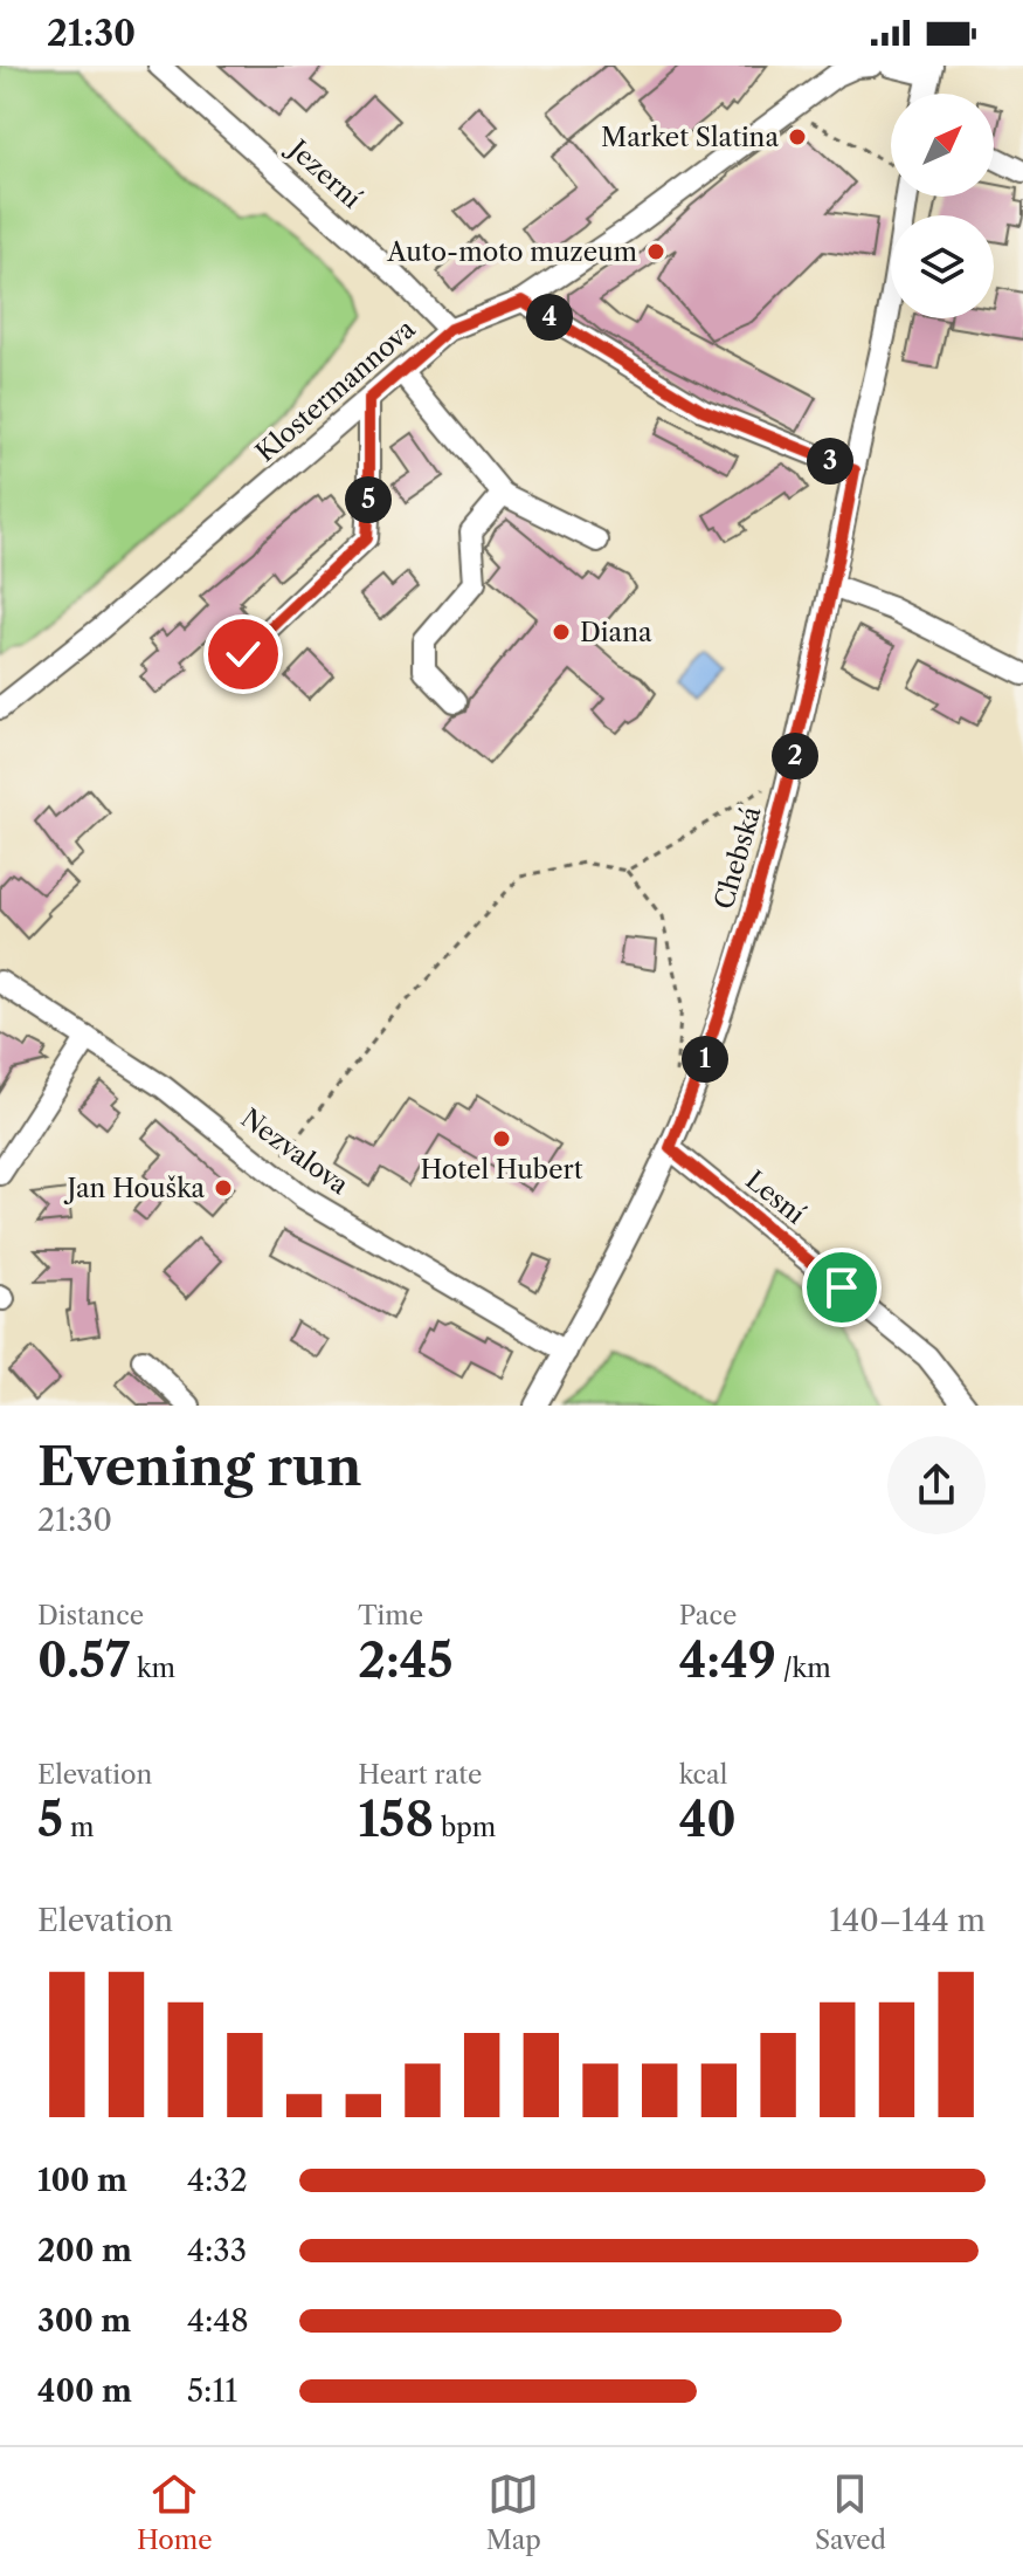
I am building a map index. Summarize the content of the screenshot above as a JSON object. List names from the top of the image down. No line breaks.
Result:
{"streets":{"street":["Jezerní","Klostermannova","Chebská","Nezvalova","Lesní"]},"crossings":[["Jezerní","Klostermannova"],["Chebská","Nezvalova"],["Chebská","Lesní"]],"places":["Market Slatina","Auto-moto muzeum","Diana","Hotel Hubert","Jan Houška"],"north":"top right","page":{"status":"21:30","pins":["4","3","5","2","1"],"heading":["Evening run","21:30"],"stats":[["Distance","0.57 km"],["Time","2:45"],["Pace","4:49 /km"],["Elevation","5 m"],["Heart rate","158 bpm"],["kcal","40"]],"chart":["Elevation","140–144 m"],"list":[{"name":"100 m","note":"4:32"},{"name":"200 m","note":"4:33"},{"name":"300 m","note":"4:48"},{"name":"400 m","note":"5:11"}],"tabs":["Home","Map","Saved"]}}
